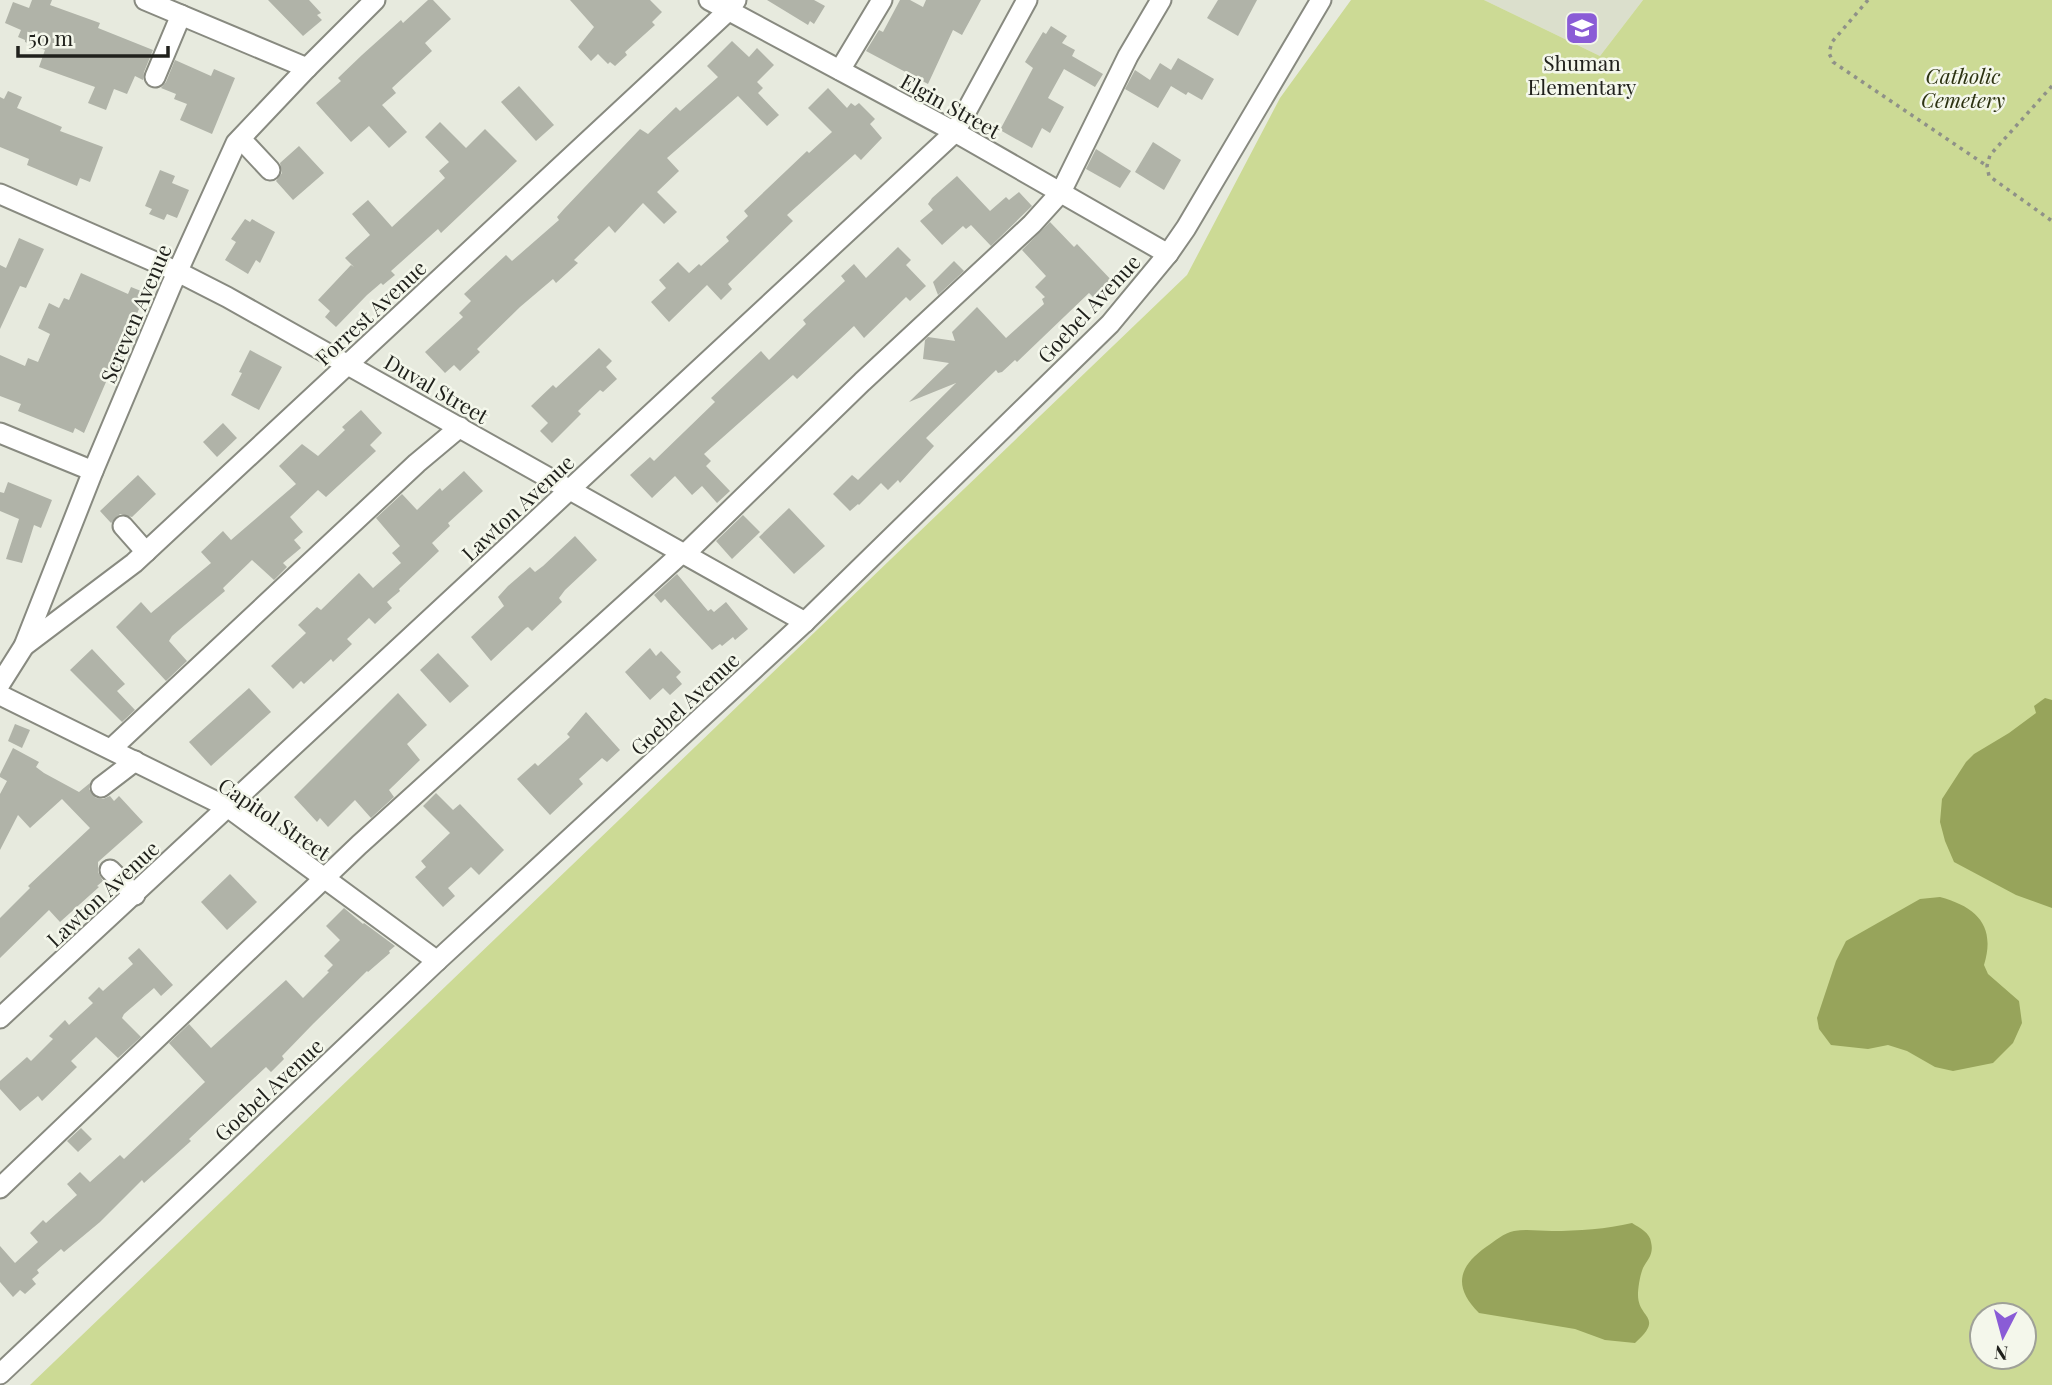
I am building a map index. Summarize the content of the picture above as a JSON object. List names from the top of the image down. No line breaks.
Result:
{"streets":{"street":["Elgin Street","Goebel Avenue","Forrest Avenue","Screven Avenue","Duval Street","Lawton Avenue","Capitol Street"]},"crossings":[["Elgin Street","Goebel Avenue"],["Elgin Street","Forrest Avenue"],["Elgin Street","Lawton Avenue"],["Goebel Avenue","Duval Street"],["Goebel Avenue","Capitol Street"],["Forrest Avenue","Screven Avenue"],["Forrest Avenue","Duval Street"],["Screven Avenue","Duval Street"],["Duval Street","Lawton Avenue"],["Lawton Avenue","Capitol Street"]],"parks":["Catholic Cemetery"],"places":{"school or university":["Shuman Elementary"]},"scale_bar":"50 m","north":"bottom"}
